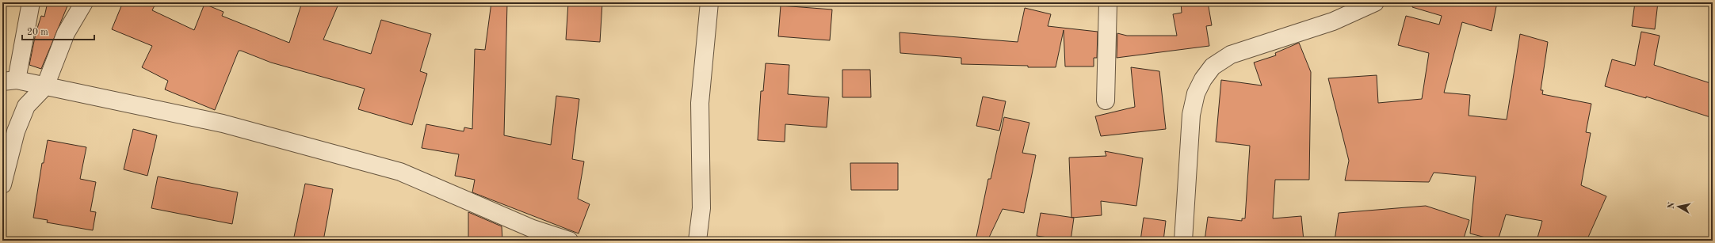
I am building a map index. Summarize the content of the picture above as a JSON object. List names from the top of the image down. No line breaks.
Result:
{"scale_bar":"20 m","north":"left"}
